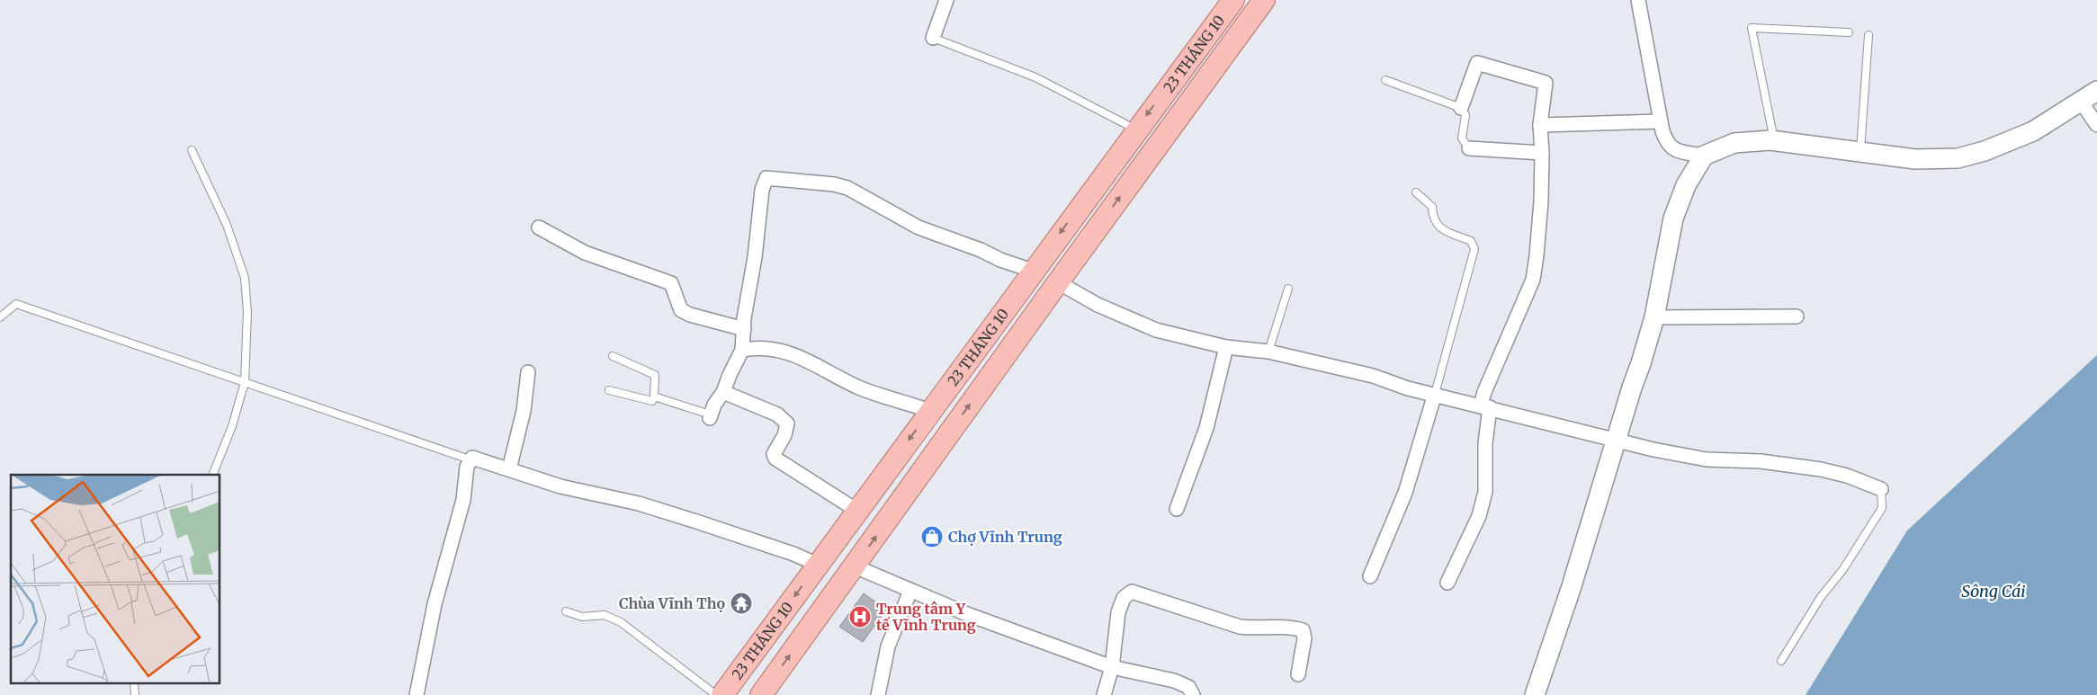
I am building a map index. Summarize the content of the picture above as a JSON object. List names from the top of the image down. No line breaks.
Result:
{"streets":{"main road":["23 THÁNG 10"]},"water":["Sông Cái"],"places":{"shop":["Chợ Vĩnh Trung"],"temple":["Chùa Vĩnh Thọ"],"hospital":["Trung tâm Y tế Vĩnh Trung"]}}
